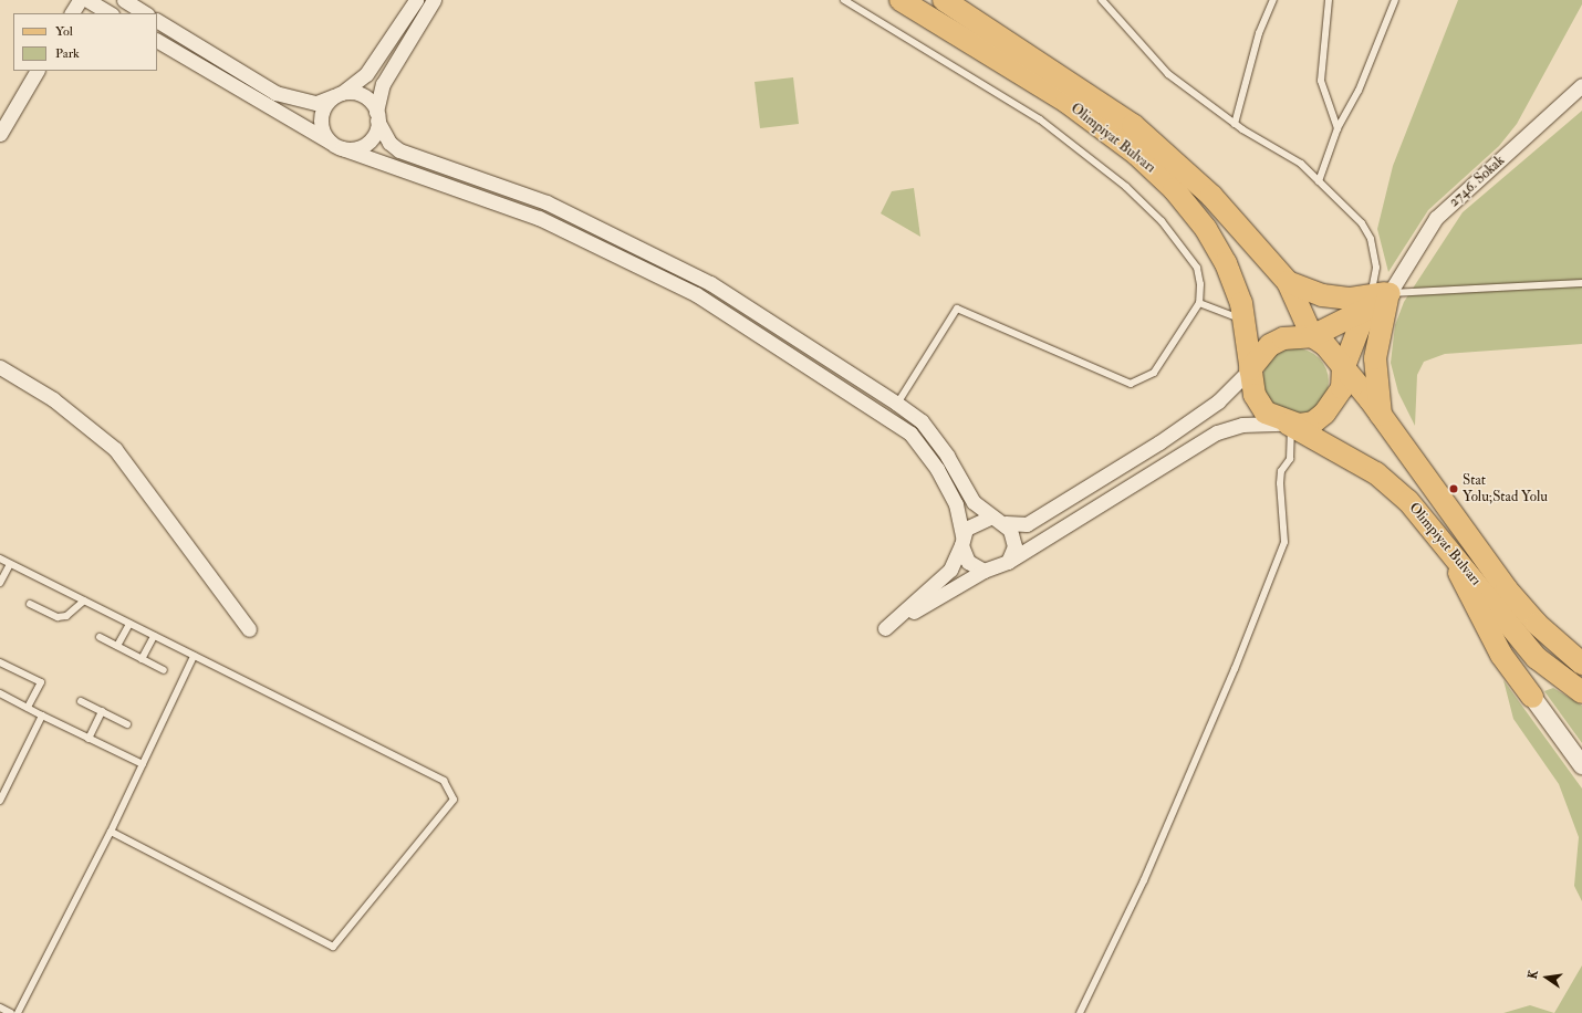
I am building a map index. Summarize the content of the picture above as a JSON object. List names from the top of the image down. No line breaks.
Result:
{"streets":{"main road":["Olimpiyat Bulvarı"],"street":["2746. Sokak"]},"places":["Stat Yolu;Stad Yolu"],"legend":["Yol","Park"],"north":"left"}
